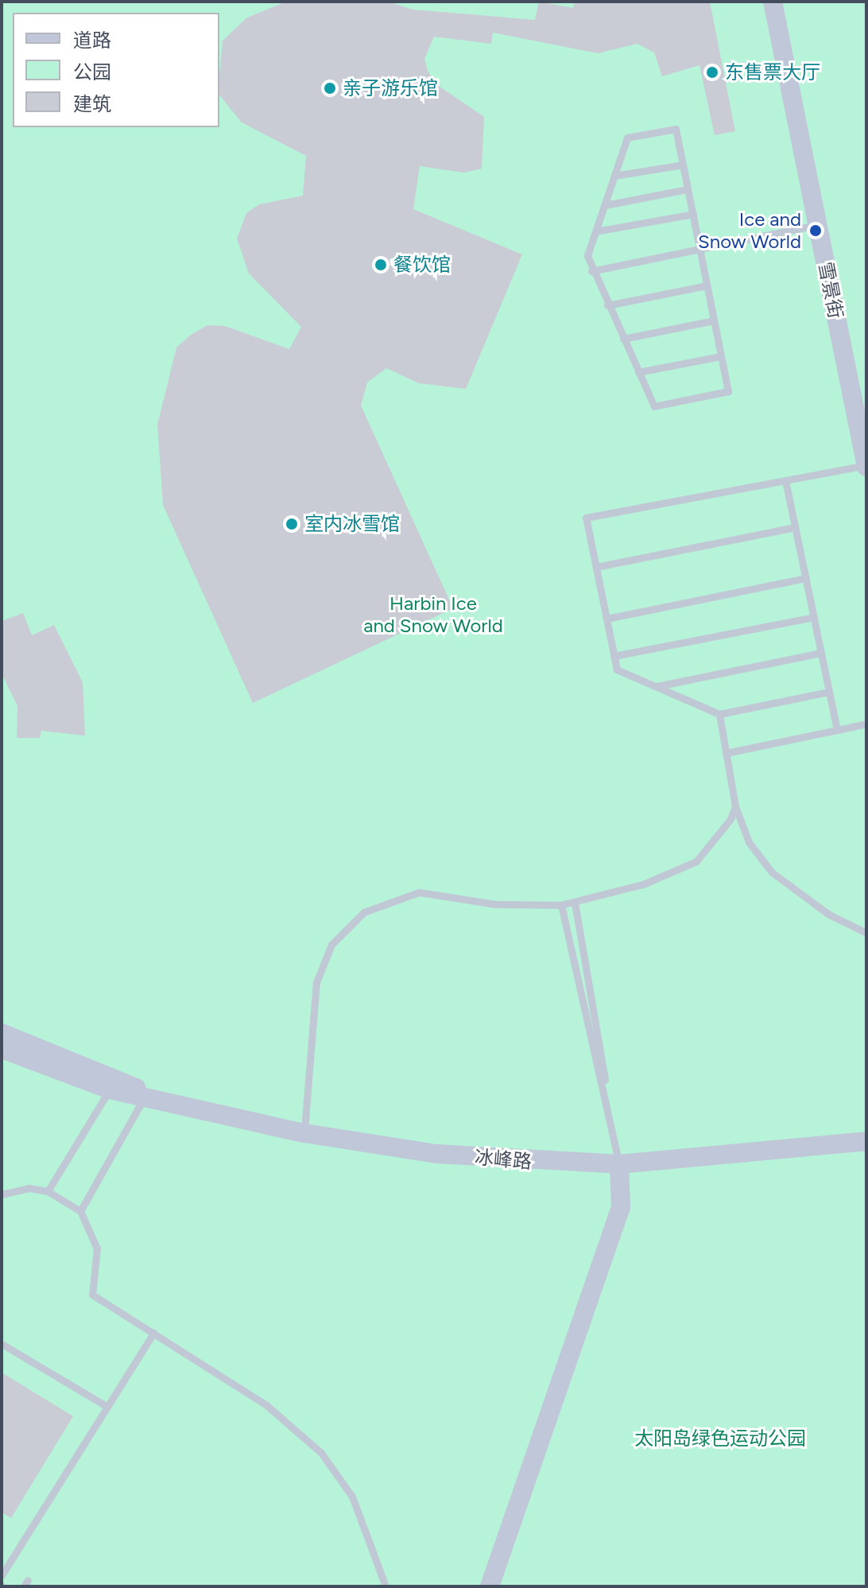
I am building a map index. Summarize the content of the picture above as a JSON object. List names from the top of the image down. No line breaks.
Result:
{"streets":{"street":["雪景街","冰峰路"]},"parks":["Harbin Ice and Snow World","太阳岛绿色运动公园"],"places":["东售票大厅","亲子游乐馆","Ice and Snow World","餐饮馆","室内冰雪馆"],"legend":["道路","公园","建筑"]}
